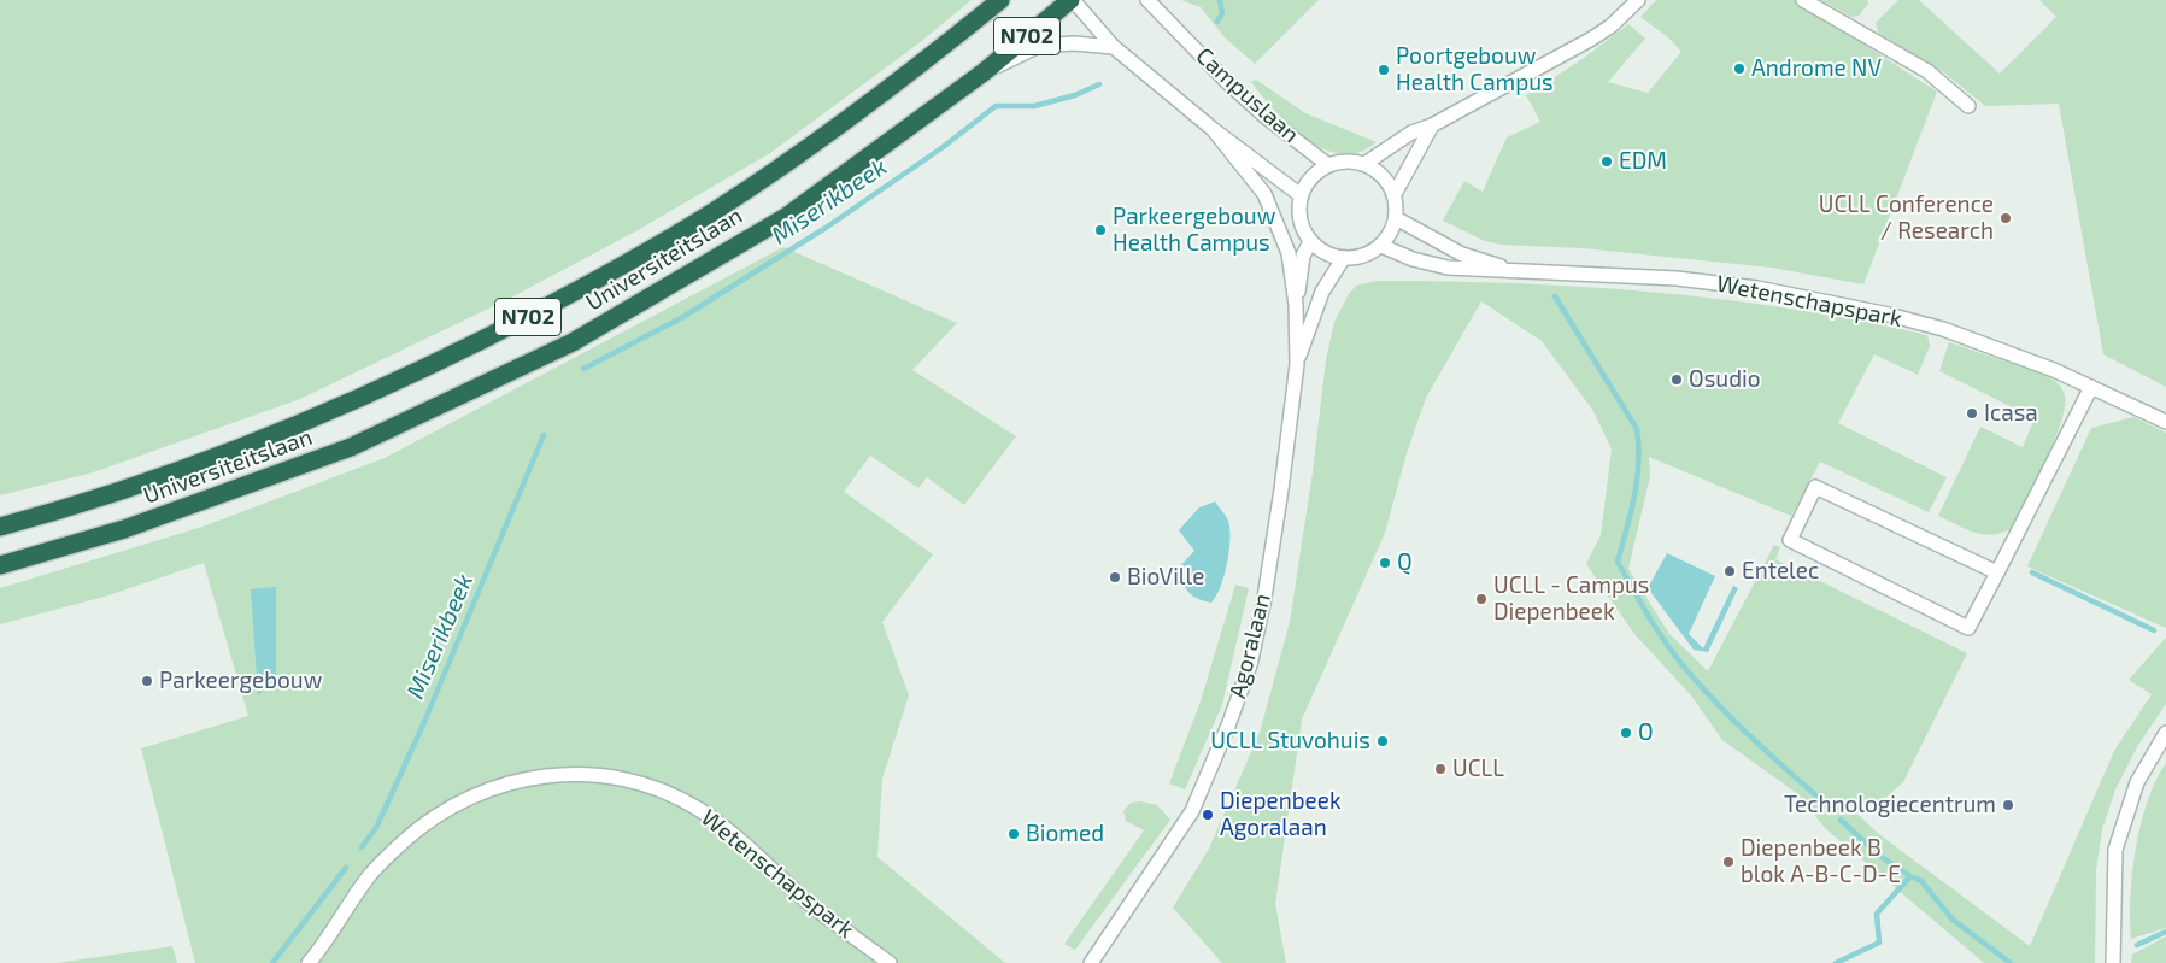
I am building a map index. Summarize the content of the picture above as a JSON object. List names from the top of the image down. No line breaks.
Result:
{"streets":{"highway":["N702","Universiteitslaan"],"street":["Campuslaan","Wetenschapspark","Agoralaan"]},"crossings":[["Campuslaan","Universiteitslaan"],["Campuslaan","Wetenschapspark"],["Campuslaan","Agoralaan"],["Wetenschapspark","Agoralaan"]],"water":["Miserikbeek"],"places":["Androme NV","Poortgebouw Health Campus","EDM","UCLL Conference / Research","Parkeergebouw Health Campus","Osudio","Icasa","Q","Entelec","BioVille","UCLL - Campus Diepenbeek","Parkeergebouw","O","UCLL Stuvohuis","UCLL","Technologiecentrum","Diepenbeek Agoralaan","Biomed","Diepenbeek B blok A-B-C-D-E"]}
